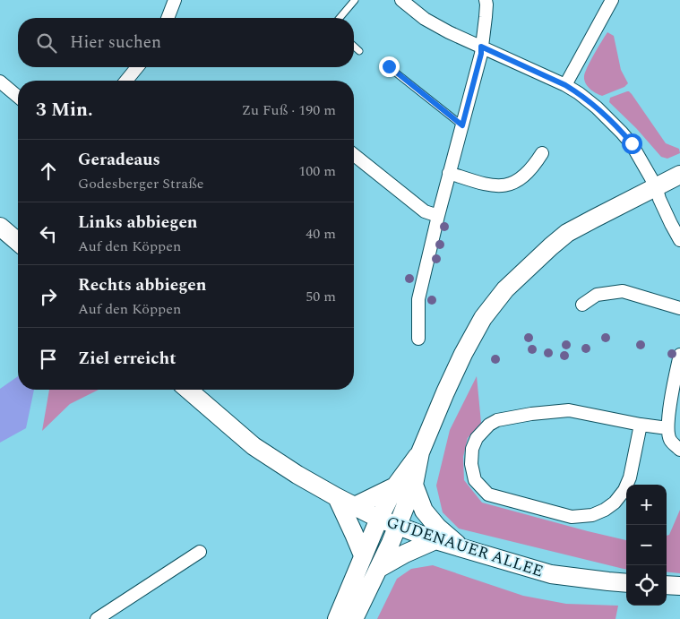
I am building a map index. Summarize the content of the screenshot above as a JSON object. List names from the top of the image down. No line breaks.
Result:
{"streets":{"main road":["GUDENAUER ALLEE"]},"page":{"search":"Hier suchen","heading":["3 Min.","Zu Fuß · 190 m"],"list":[["Geradeaus","Godesberger Straße","100 m"],["Links abbiegen","Auf den Köppen","40 m"],["Rechts abbiegen","Auf den Köppen","50 m"],"Ziel erreicht"],"map_buttons":["+","−"]}}
